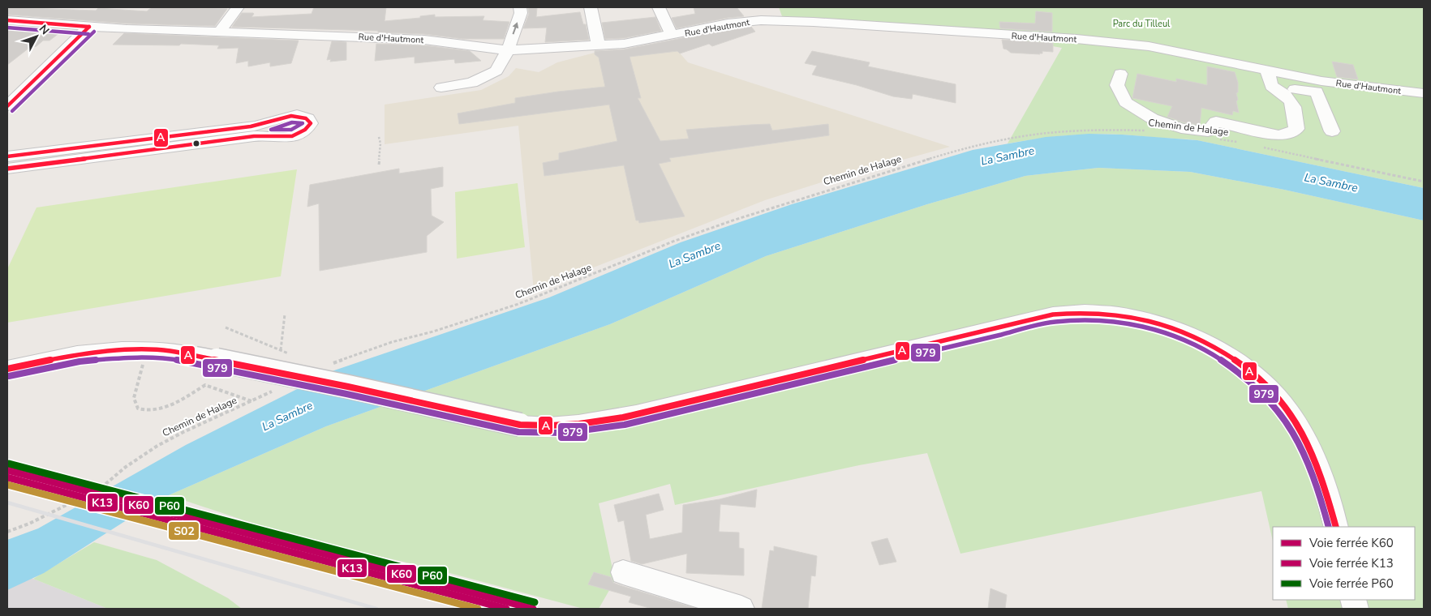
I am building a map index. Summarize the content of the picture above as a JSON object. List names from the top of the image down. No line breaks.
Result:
{"streets":{"street":["Rue d'Hautmont"],"path":["Chemin de Halage"]},"water":["La Sambre"],"parks":["Parc du Tilleul"],"lines":["transit line A","transit line 979","rail line P60","rail line K60","rail line K13","transit line S02"],"legend":["Voie ferrée K60","Voie ferrée K13","Voie ferrée P60"],"north":"top right"}
